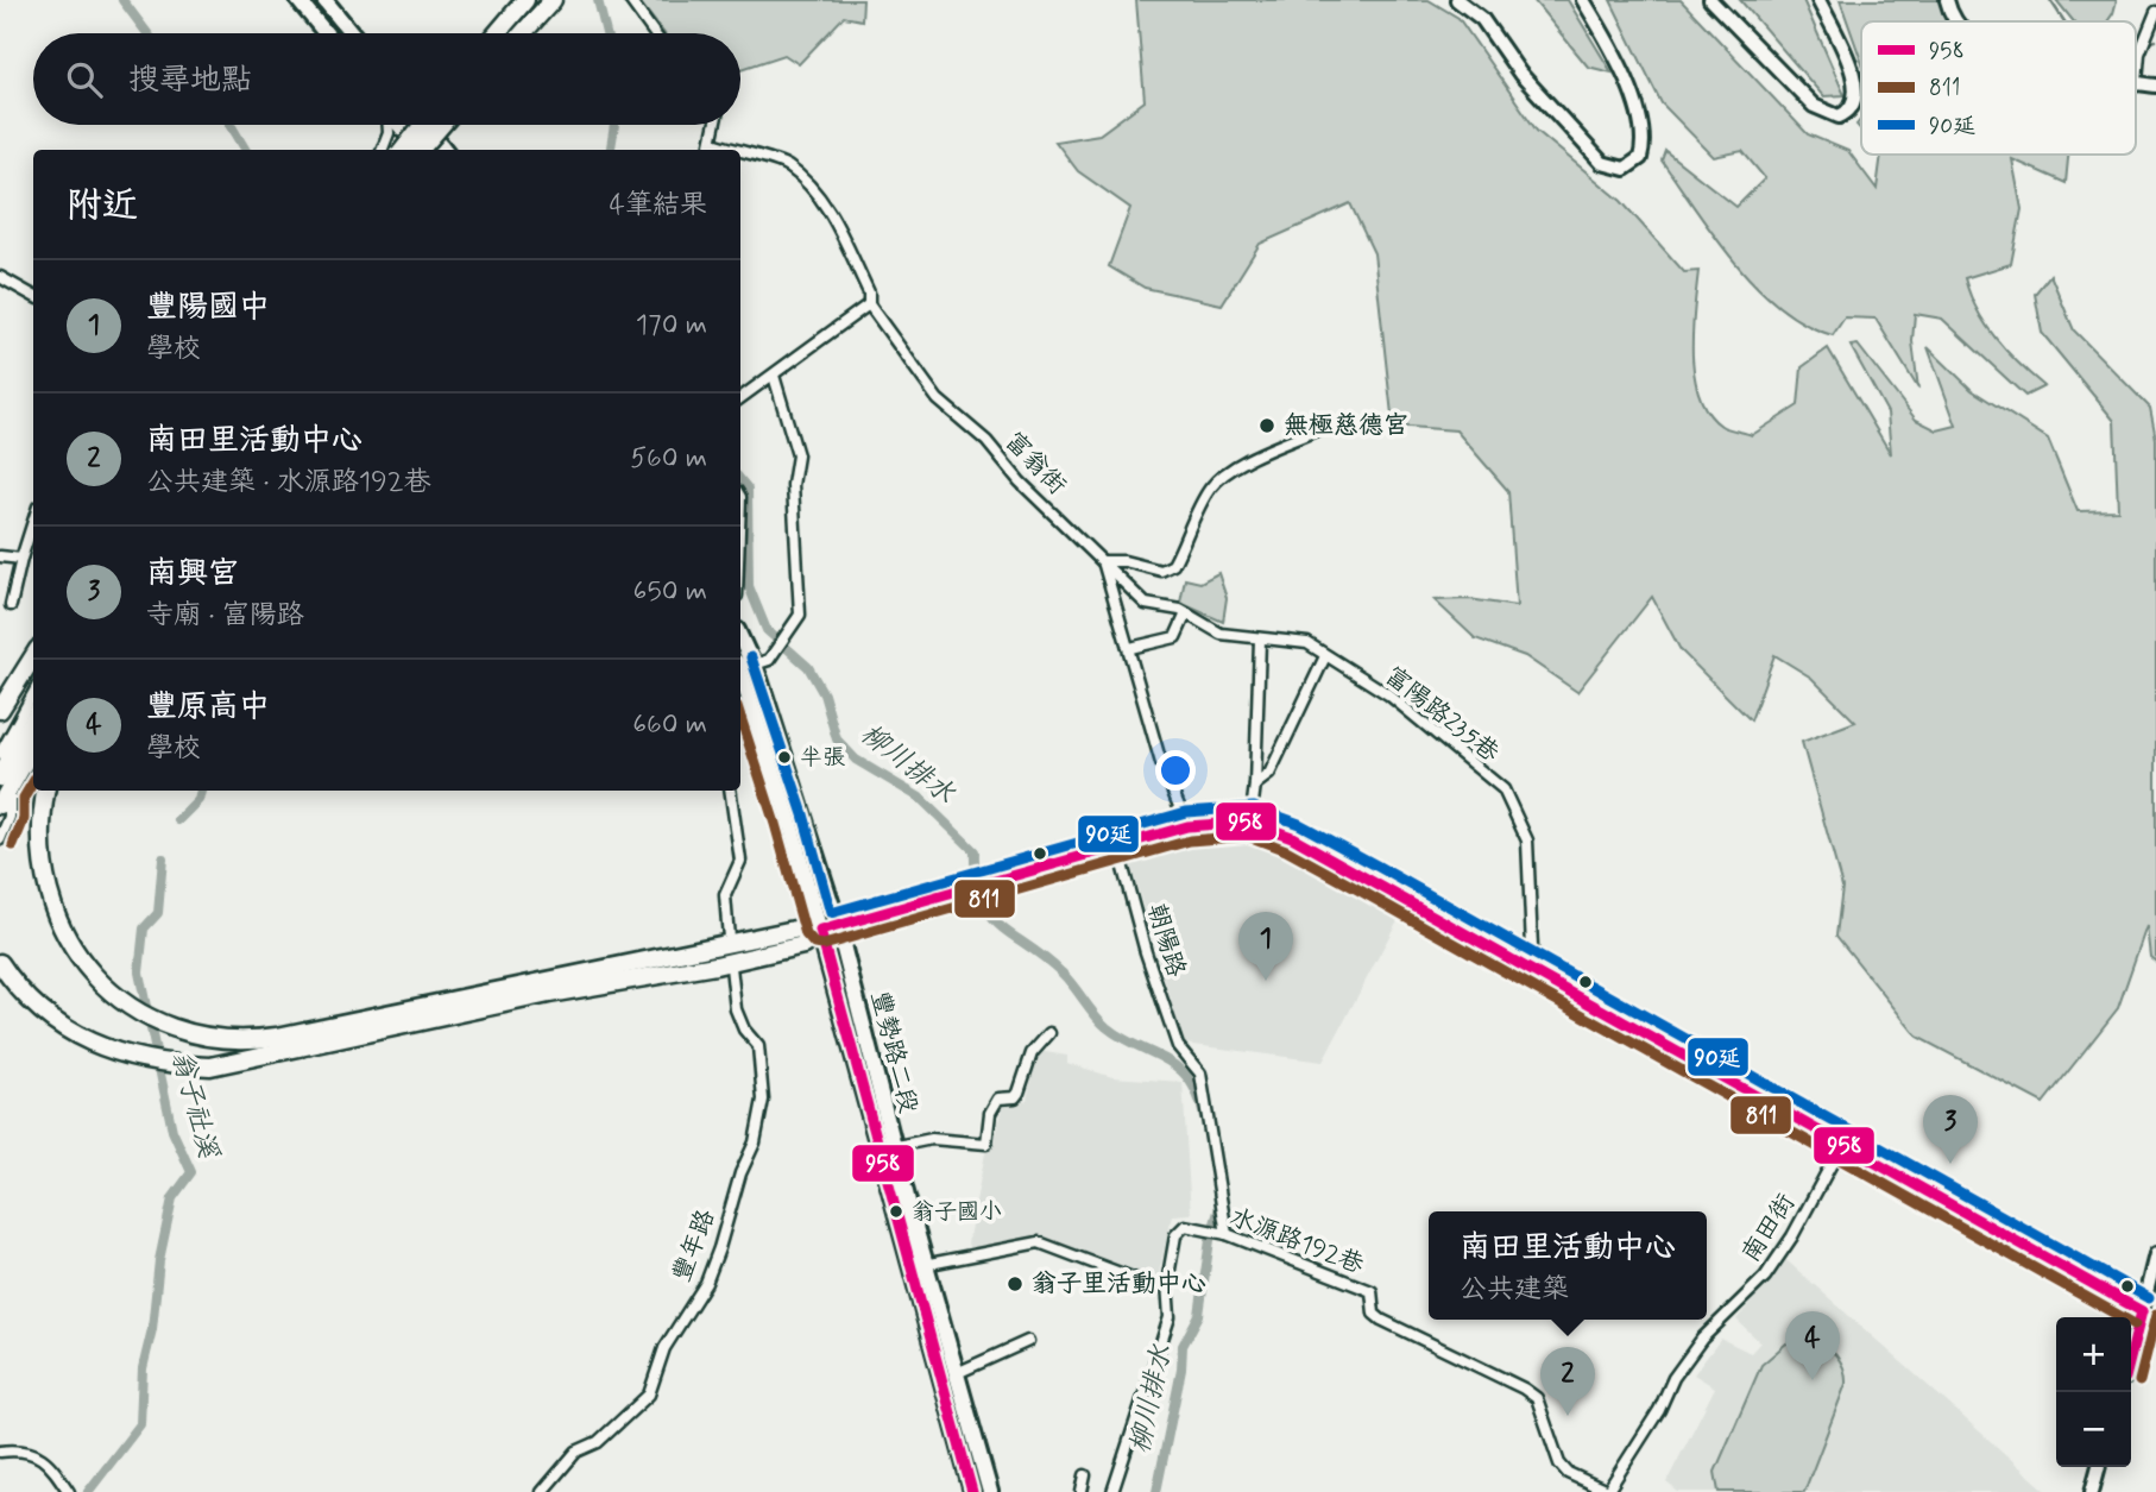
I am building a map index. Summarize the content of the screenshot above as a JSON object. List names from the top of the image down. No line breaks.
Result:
{"streets":{"main road":["豐勢路二段"],"street":["富翁街","富陽路235巷","朝陽路","南田街","水源路192巷","豐年路"]},"crossings":[["富翁街","富陽路235巷"],["朝陽路","水源路192巷"],["南田街","水源路192巷"]],"water":["柳川排水","翁子社溪"],"places":["無極慈德宮","半張","翁子國小","翁子里活動中心"],"lines":["transit line 90延","transit line 811","transit line 958"],"legend":["958","811","90延"],"page":{"search":"搜尋地點","heading":["附近","4筆結果"],"list":[{"mark":"1","name":"豐陽國中","note":"學校","value":"170 m"},{"mark":"2","name":"南田里活動中心","note":"公共建築 · 水源路192巷","value":"560 m"},{"mark":"3","name":"南興宮","note":"寺廟 · 富陽路","value":"650 m"},{"mark":"4","name":"豐原高中","note":"學校","value":"660 m"}],"pins":["1","3","4","2"],"popup":["南田里活動中心","公共建築"],"map_buttons":["+","−"]}}
